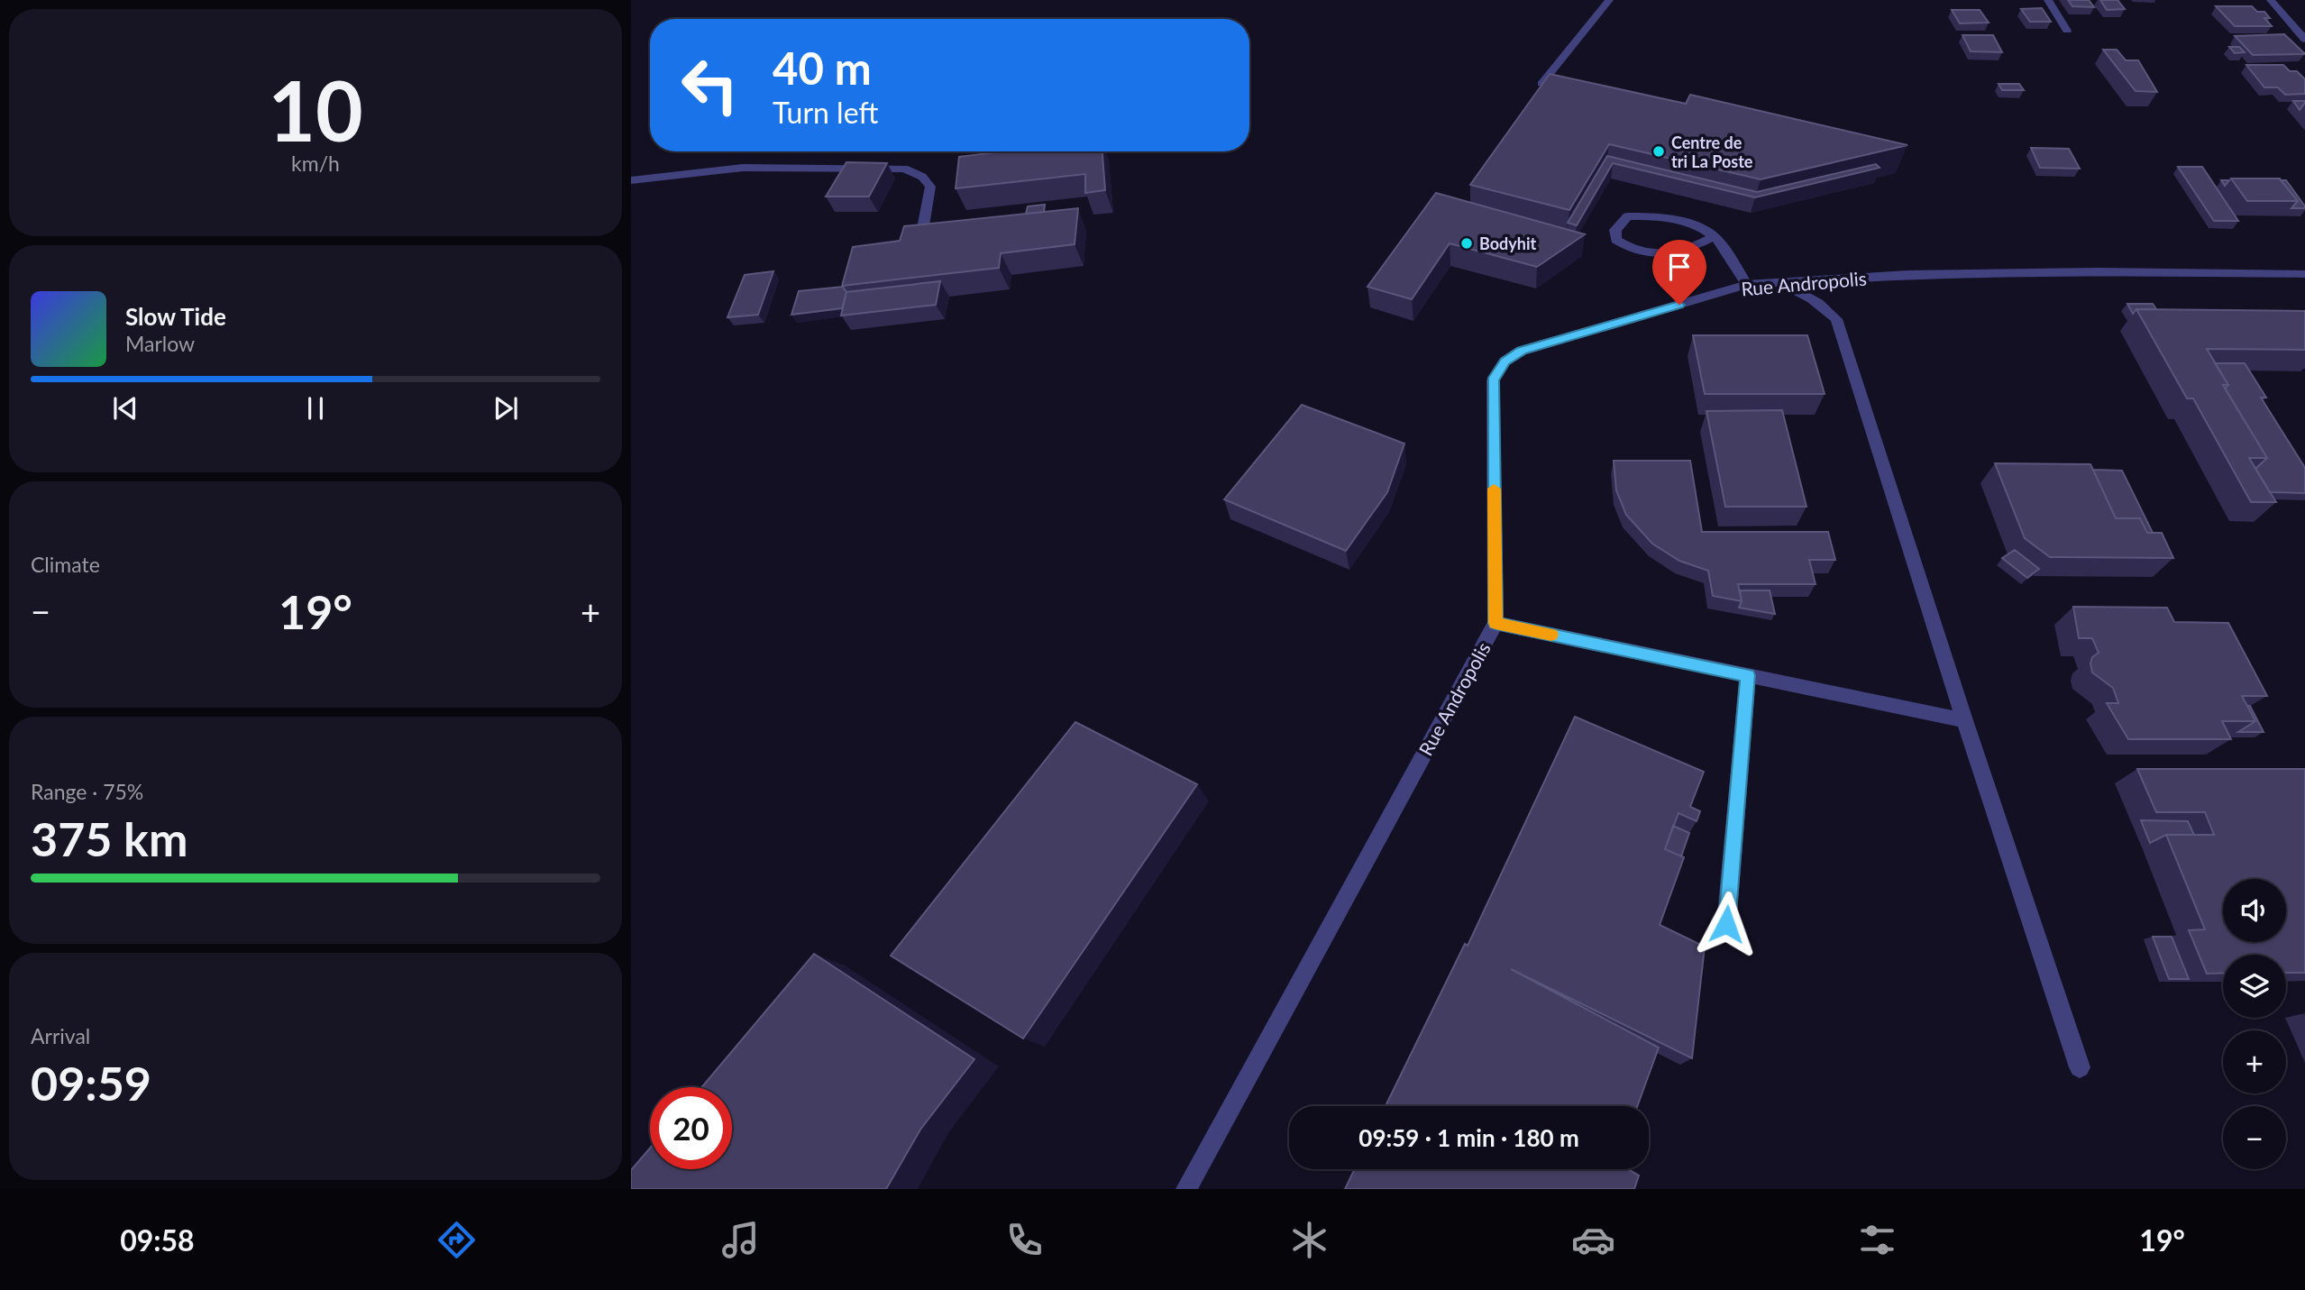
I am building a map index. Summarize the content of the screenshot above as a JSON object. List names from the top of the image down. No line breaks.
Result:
{"streets":{"street":["Rue Andropolis"]},"places":["Centre de tri La Poste","Bodyhit"],"page":{"tile":[["10","km/h"],"Climate",["Range · 75%","375 km"],["Arrival","09:59"]],"turn":["40 m","Turn left"],"song":["Slow Tide","Marlow"],"heat":["−","19°","+"],"map_buttons":["+","−"],"limit":"20","trip":"09:59 · 1 min · 180 m","tabs":["09:58","19°"]}}
